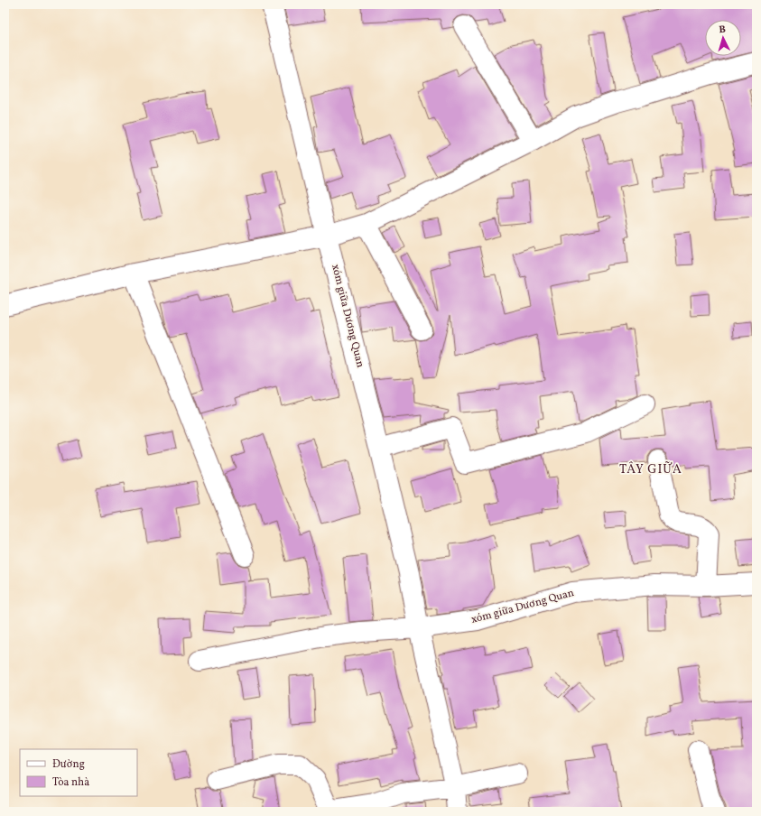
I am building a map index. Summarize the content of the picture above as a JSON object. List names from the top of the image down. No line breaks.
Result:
{"streets":{"street":["xóm giữa Dương Quan"]},"districts":["TÂY GIỮA"],"legend":["Đường","Tòa nhà"],"north":"top"}
